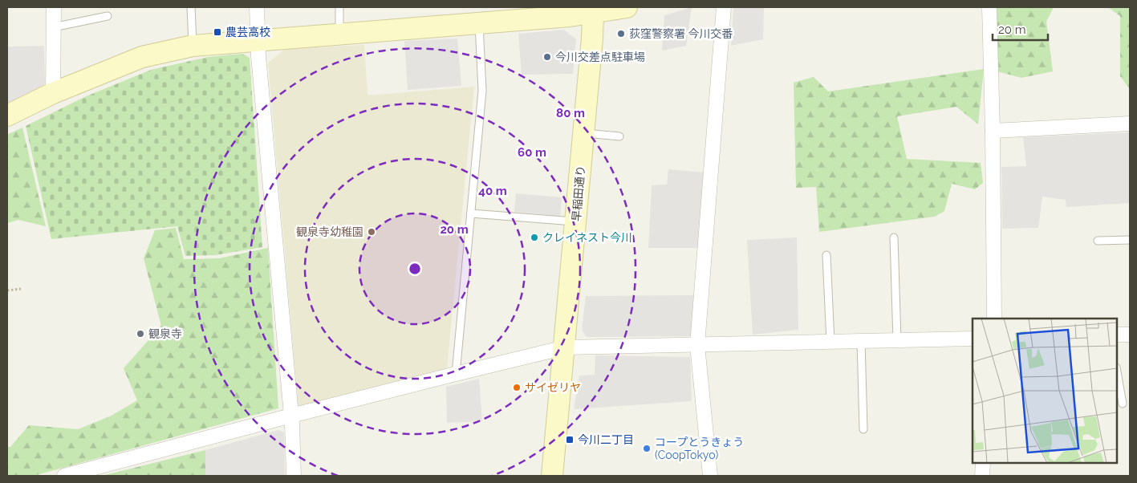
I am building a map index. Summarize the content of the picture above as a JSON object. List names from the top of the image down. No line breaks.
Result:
{"streets":{"street":["早稲田通り"]},"places":{"transit":["農芸高校","今川二丁目"],"other":["荻窪警察署 今川交番","今川交差点駐車場","観泉寺幼稚園","クレイネスト今川","観泉寺","サイゼリヤ","コープとうきょう (CoopTokyo)"]},"scale_bar":"20 m","rings":["80 m","60 m","40 m","20 m"]}
